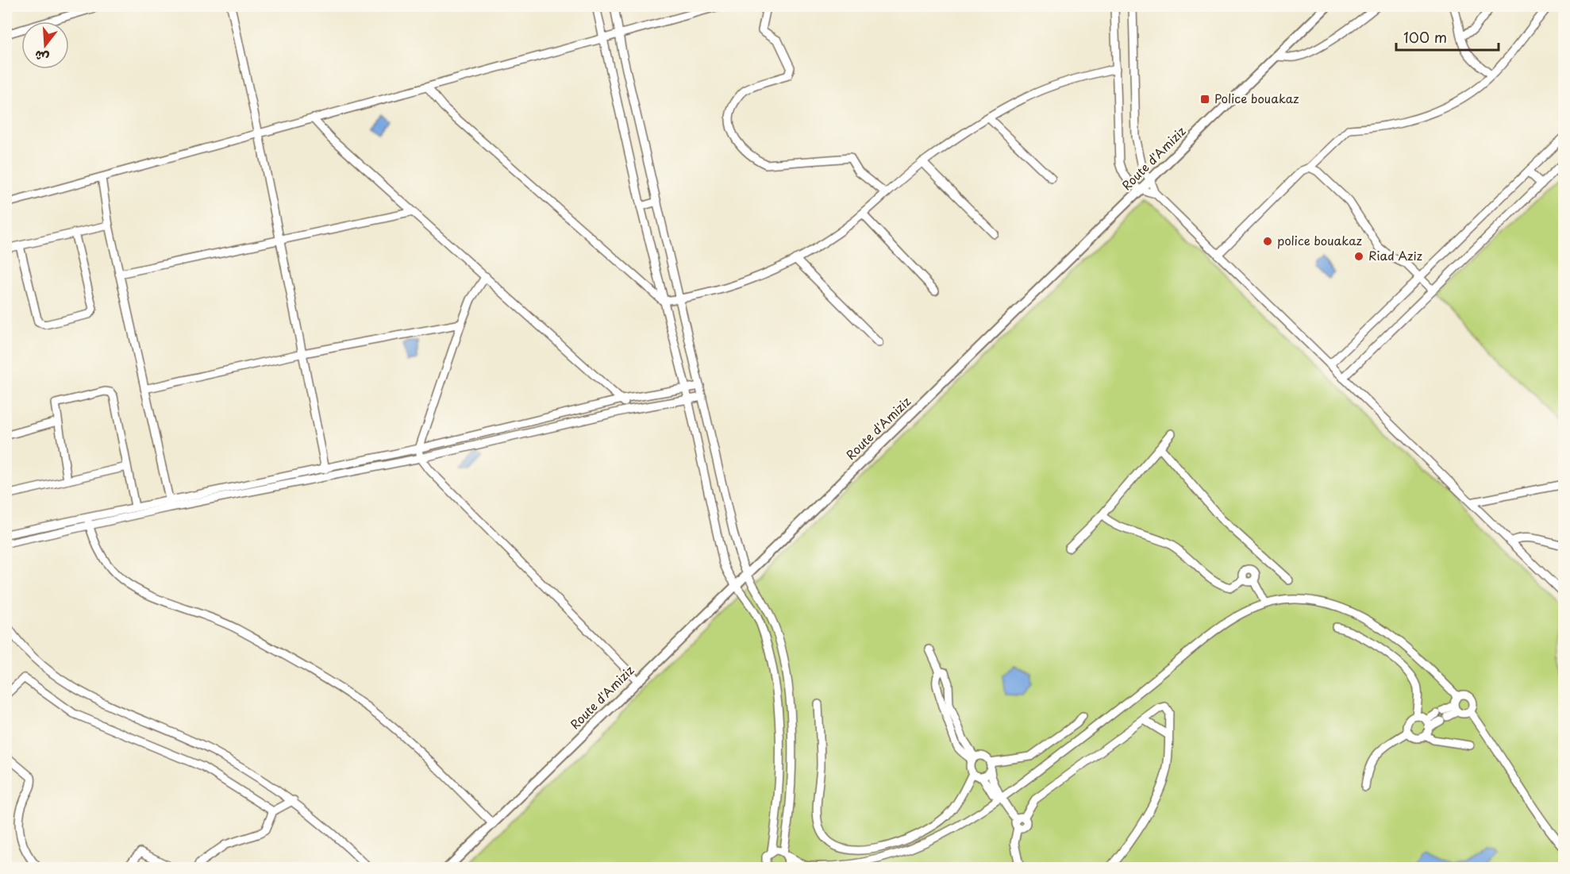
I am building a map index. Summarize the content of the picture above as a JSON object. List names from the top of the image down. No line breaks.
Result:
{"streets":{"main road":["Route d'Amiziz"]},"places":{"transit":["Police bouakaz"],"other":["police bouakaz","Riad Aziz"]},"scale_bar":"100 m","north":"bottom"}
